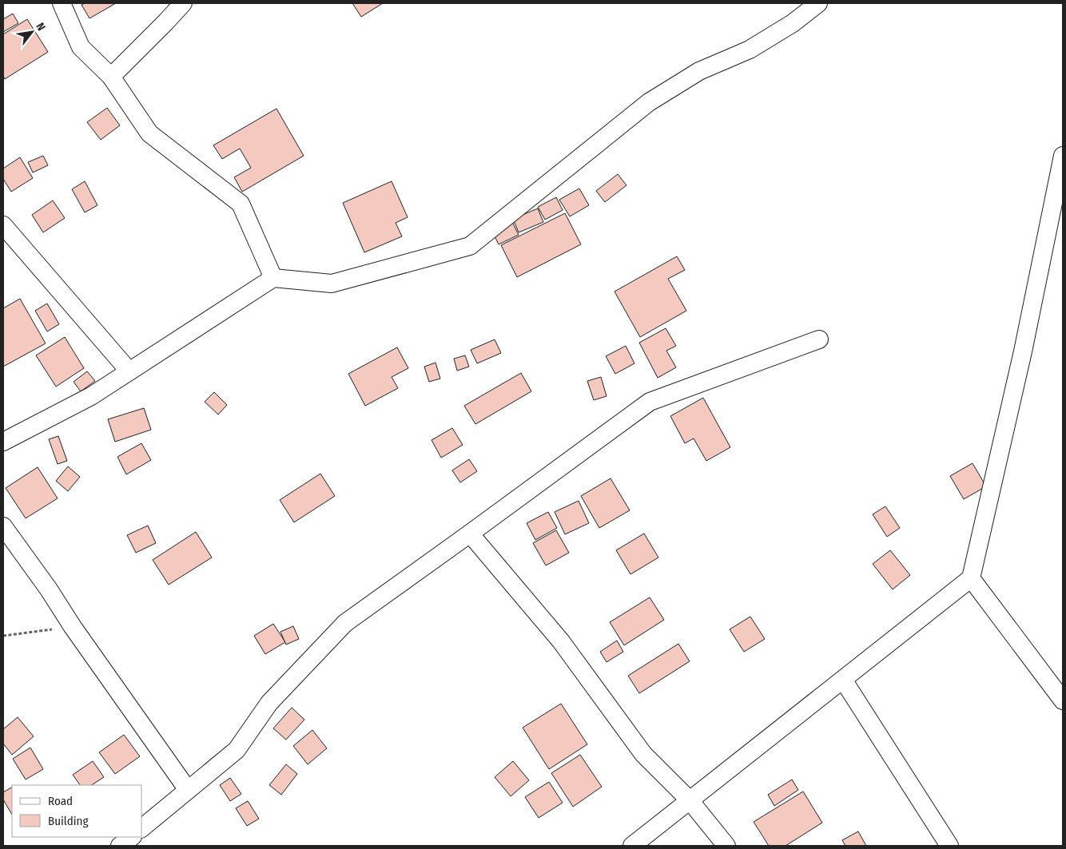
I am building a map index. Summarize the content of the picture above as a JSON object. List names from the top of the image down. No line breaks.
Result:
{"legend":["Road","Building"],"north":"top right"}
